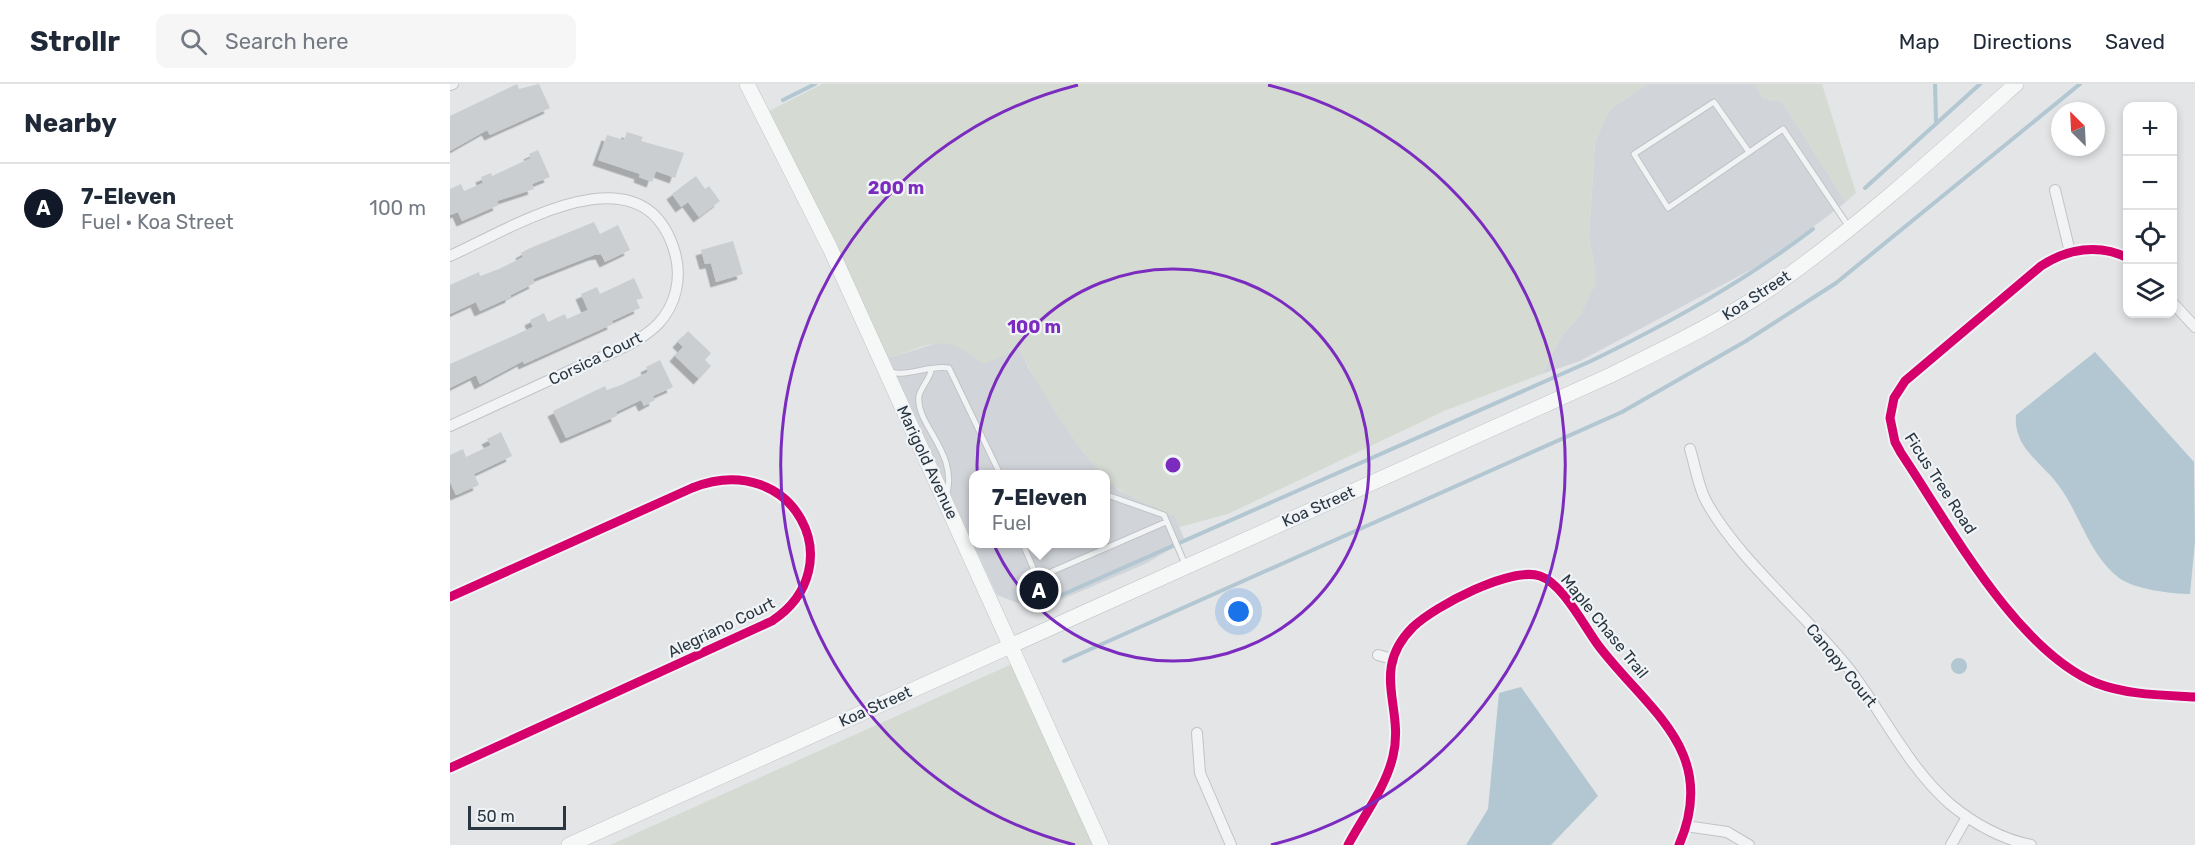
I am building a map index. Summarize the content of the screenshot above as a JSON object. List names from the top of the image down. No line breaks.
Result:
{"streets":{"main road":["Koa Street","Marigold Avenue"],"street":["Corsica Court","Ficus Tree Road","Maple Chase Trail","Alegriano Court","Canopy Court"]},"crossings":[["Koa Street","Marigold Avenue"]],"scale_bar":"50 m","north":"top left","page":{"header":"Strollr","search":"Search here","nav":["Map","Directions","Saved"],"heading":"Nearby","map_buttons":["+","−"],"list":[{"mark":"A","name":"7-Eleven","note":"Fuel · Koa Street","value":"100 m"}],"popup":["7-Eleven","Fuel"],"pins":"A","scale":"50 m"},"rings":["200 m","100 m"]}
